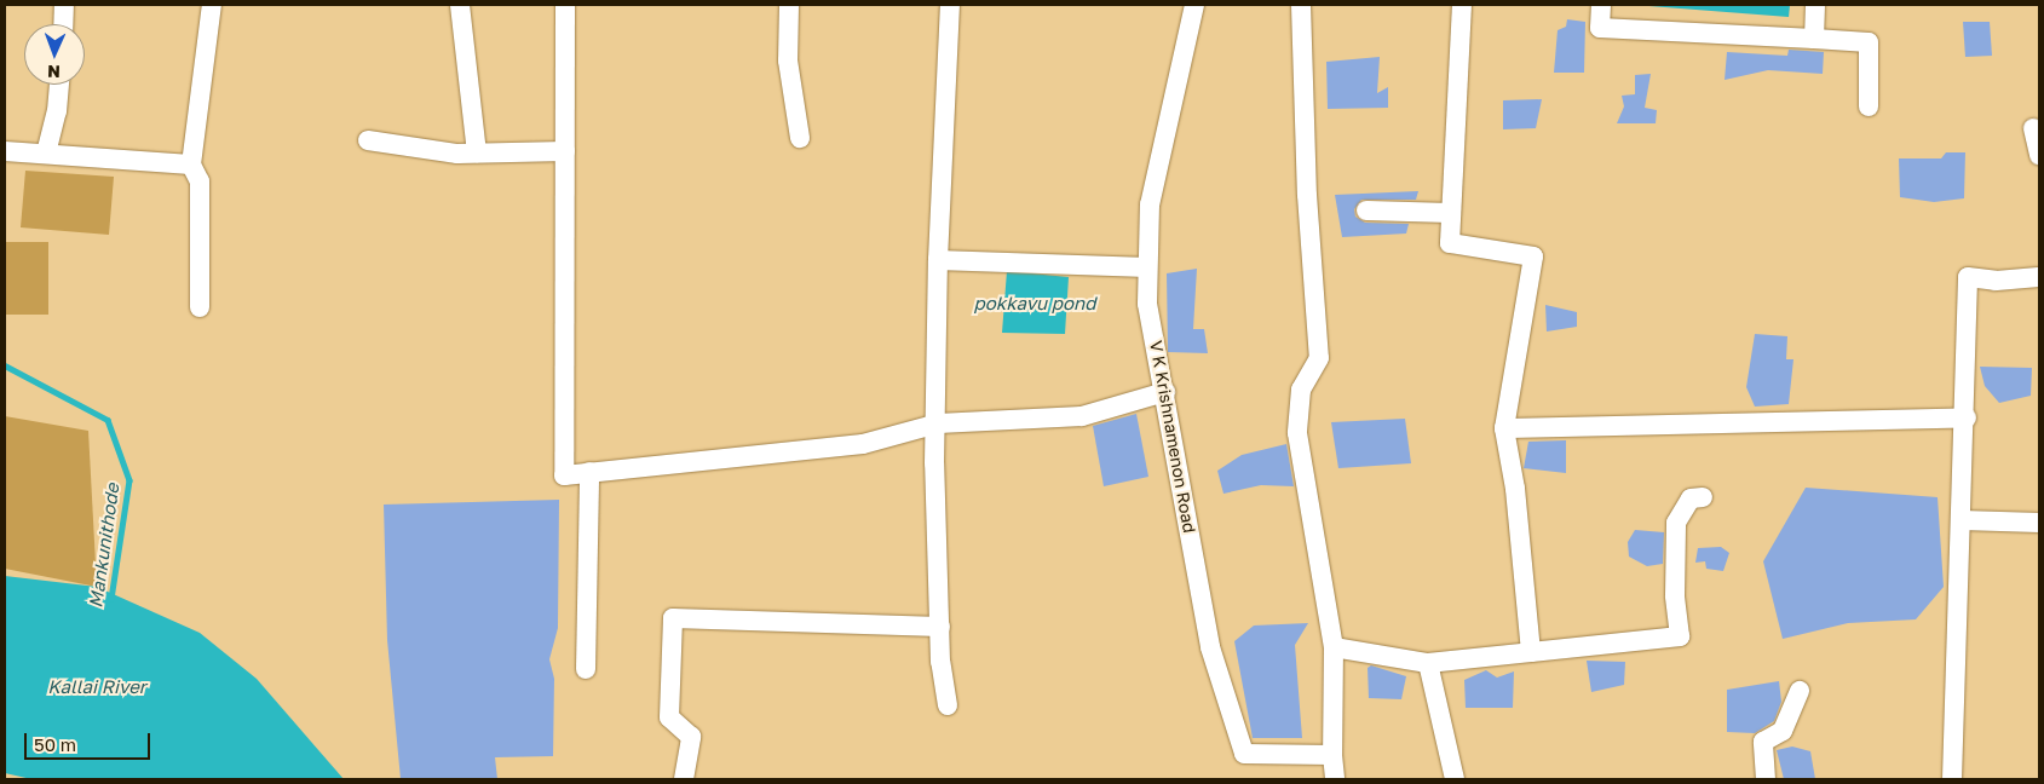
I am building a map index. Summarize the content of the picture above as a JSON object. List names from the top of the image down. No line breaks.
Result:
{"streets":{"street":["V K Krishnamenon Road"]},"water":["pokkavu pond","Mankunithode","Kallai River"],"scale_bar":"50 m","north":"bottom"}
